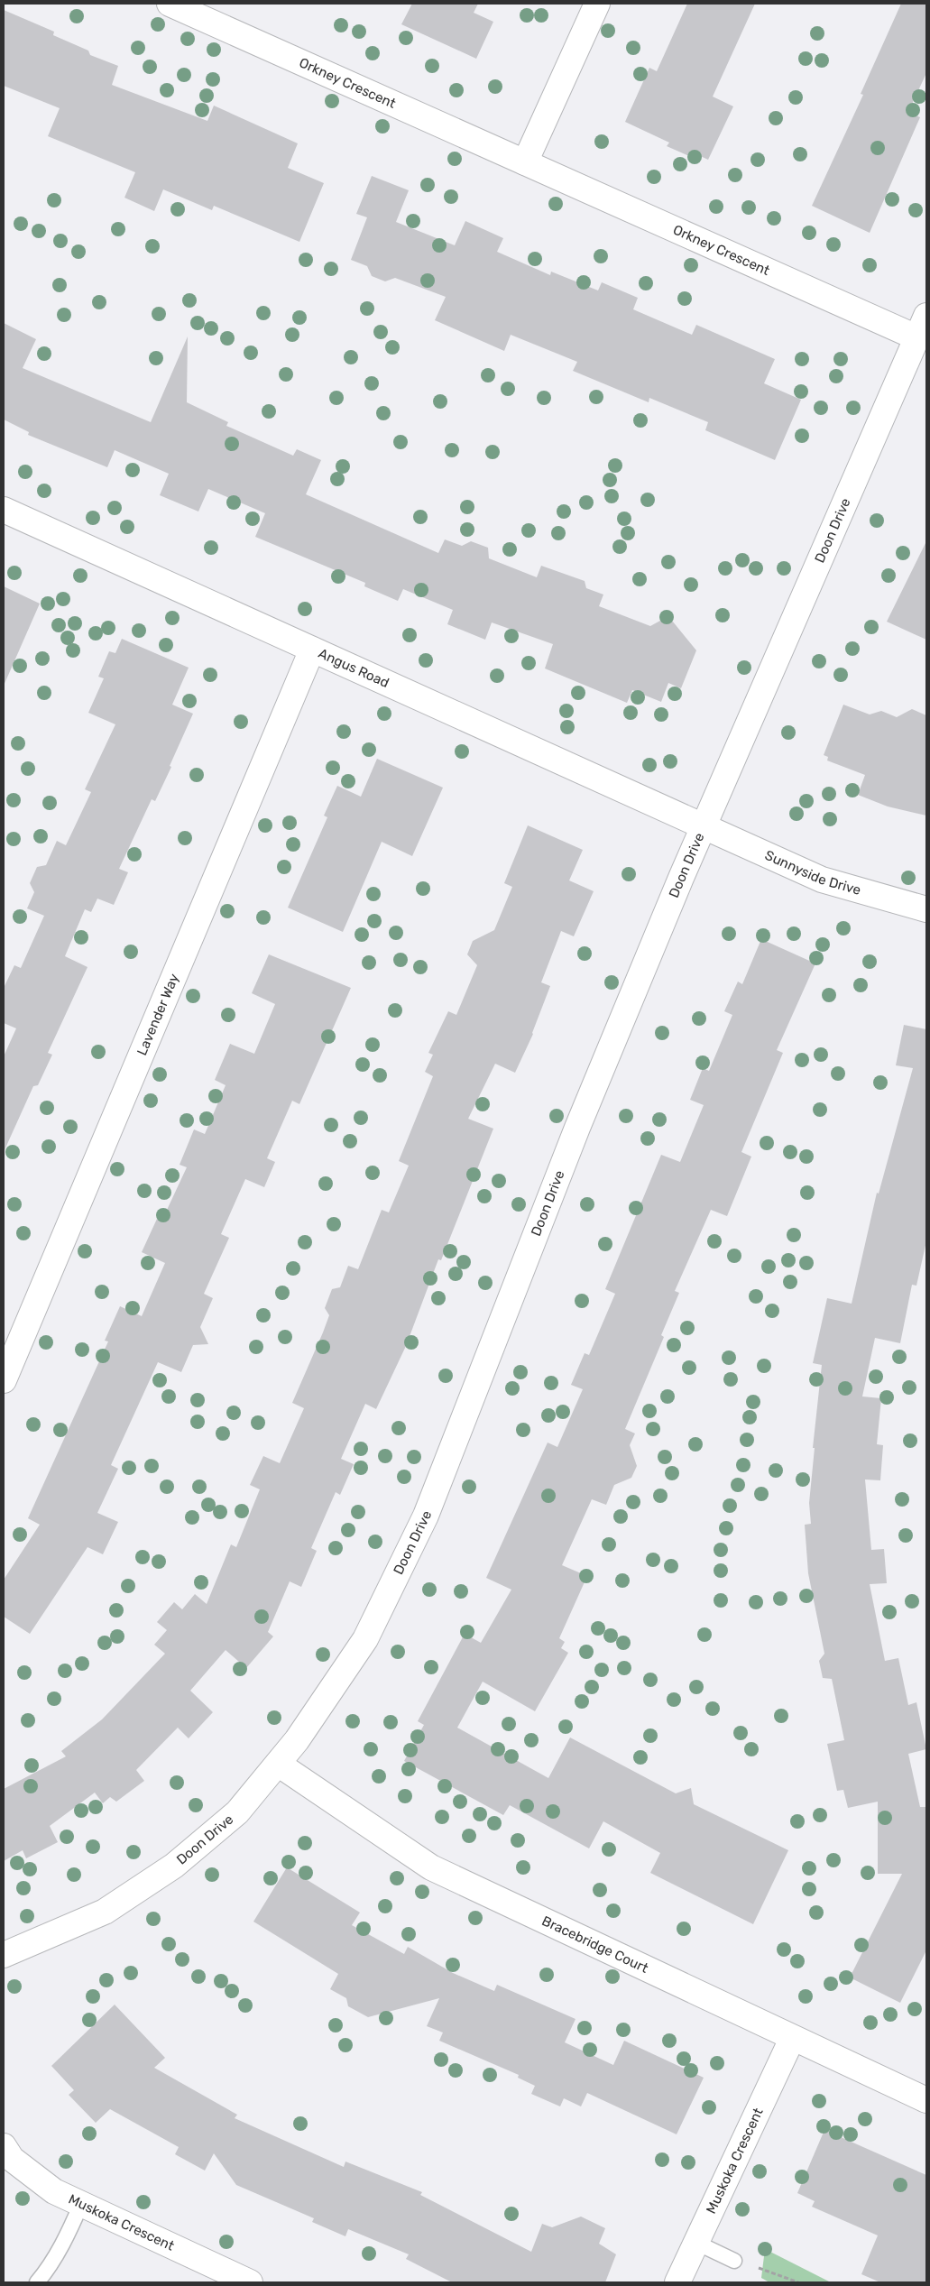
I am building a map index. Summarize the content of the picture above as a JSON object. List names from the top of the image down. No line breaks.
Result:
{"streets":{"street":["Orkney Crescent","Doon Drive","Angus Road","Sunnyside Drive","Lavender Way","Bracebridge Court","Muskoka Crescent"]},"crossings":[["Orkney Crescent","Doon Drive"],["Doon Drive","Angus Road"],["Doon Drive","Sunnyside Drive"],["Doon Drive","Bracebridge Court"],["Angus Road","Sunnyside Drive"],["Angus Road","Lavender Way"],["Bracebridge Court","Muskoka Crescent"]]}
